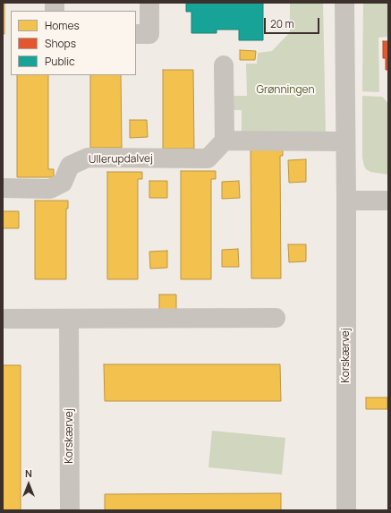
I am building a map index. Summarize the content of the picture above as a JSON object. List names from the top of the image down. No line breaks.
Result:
{"streets":{"street":["Ullerupdalvej","Korskærvej"]},"parks":["Grønningen"],"legend":["Homes","Shops","Public"],"scale_bar":"20 m","north":"top"}
